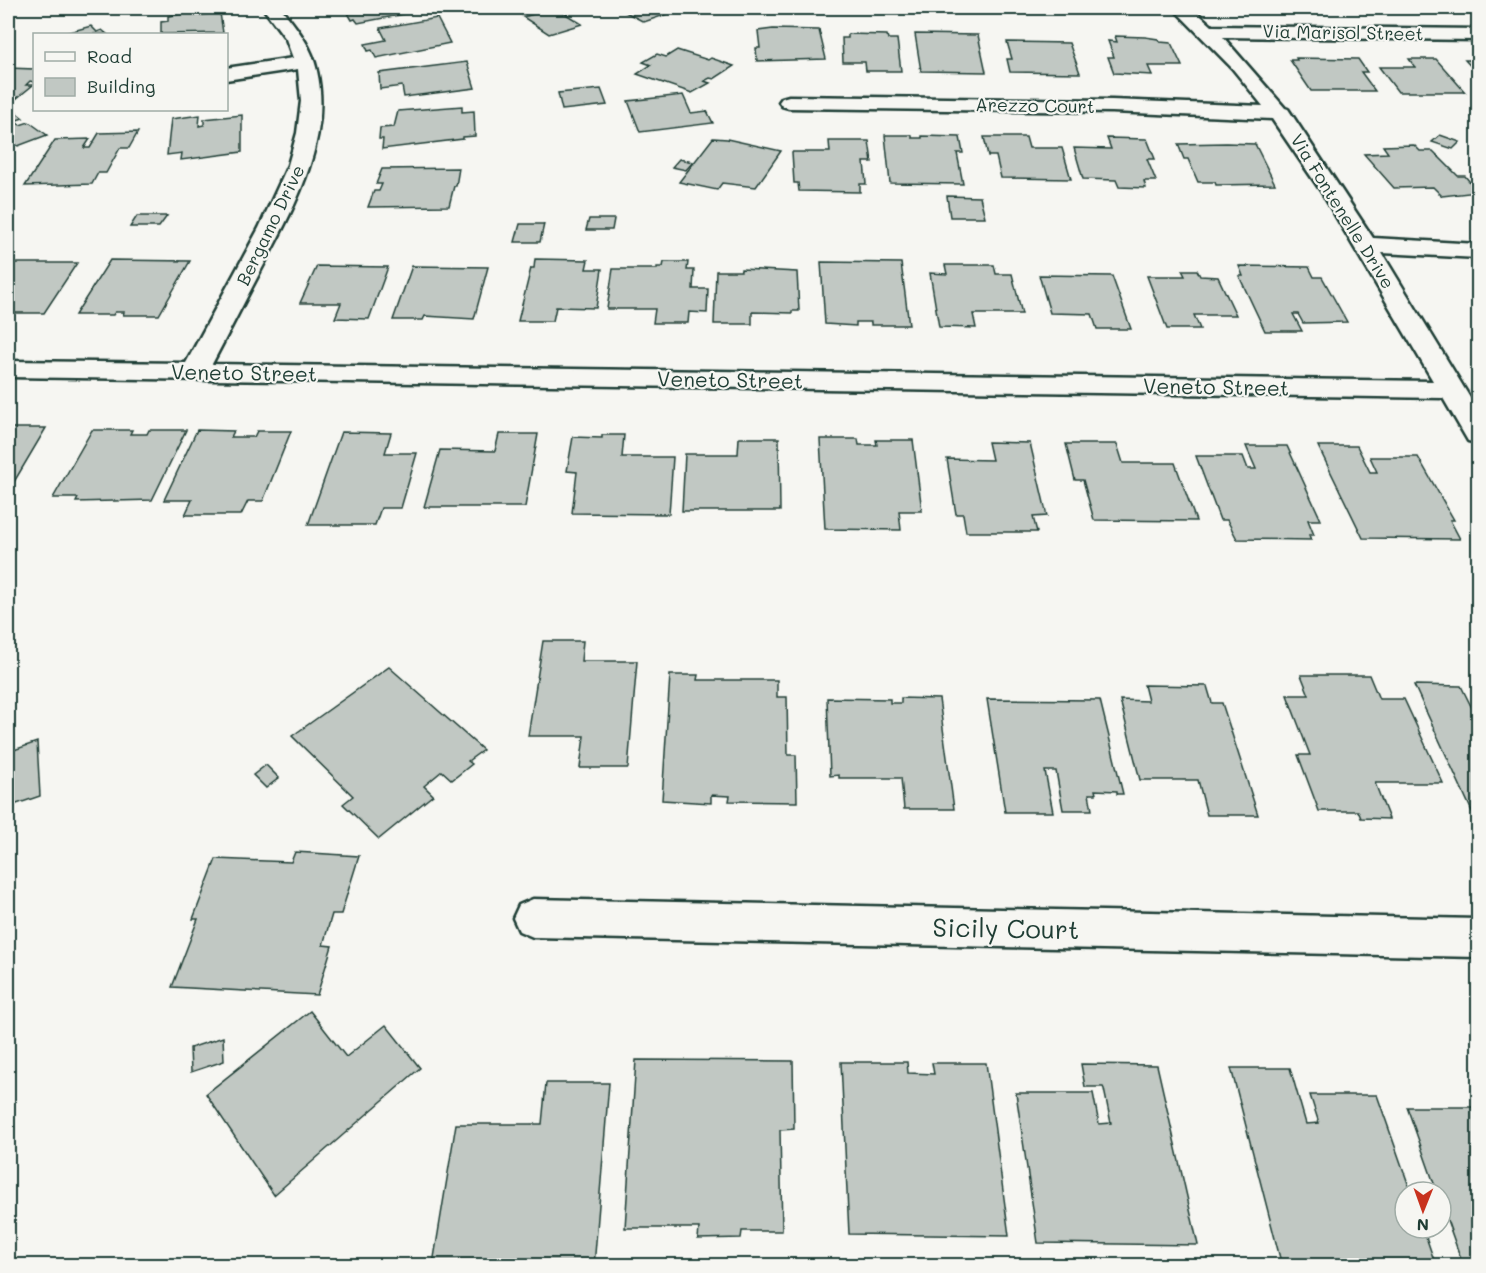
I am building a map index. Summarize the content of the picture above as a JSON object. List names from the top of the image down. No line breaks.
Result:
{"streets":{"street":["Via Marisol Street","Arezzo Court","Via Fontenelle Drive","Bergamo Drive","Veneto Street","Sicily Court"]},"crossings":[["Via Marisol Street","Via Fontenelle Drive"],["Arezzo Court","Via Fontenelle Drive"],["Via Fontenelle Drive","Veneto Street"],["Bergamo Drive","Veneto Street"]],"legend":["Road","Building"],"north":"bottom"}
